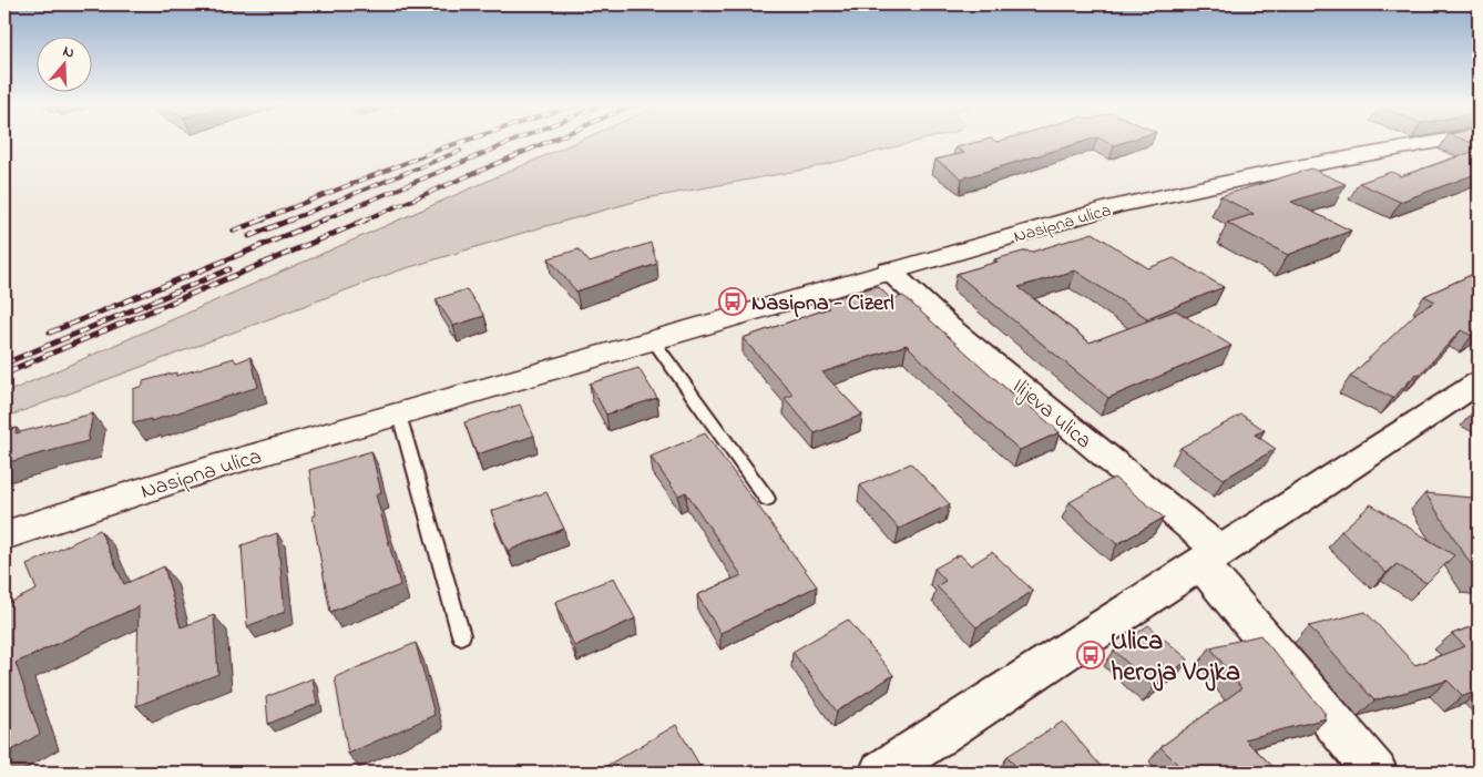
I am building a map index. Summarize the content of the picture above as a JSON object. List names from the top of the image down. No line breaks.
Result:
{"streets":{"street":["Nasipna ulica","Ilijeva ulica"]},"crossings":[["Nasipna ulica","Ilijeva ulica"]],"places":{"bus stop":["Nasipna - Cizerl","Ulica heroja Vojka"]},"north":"top"}
